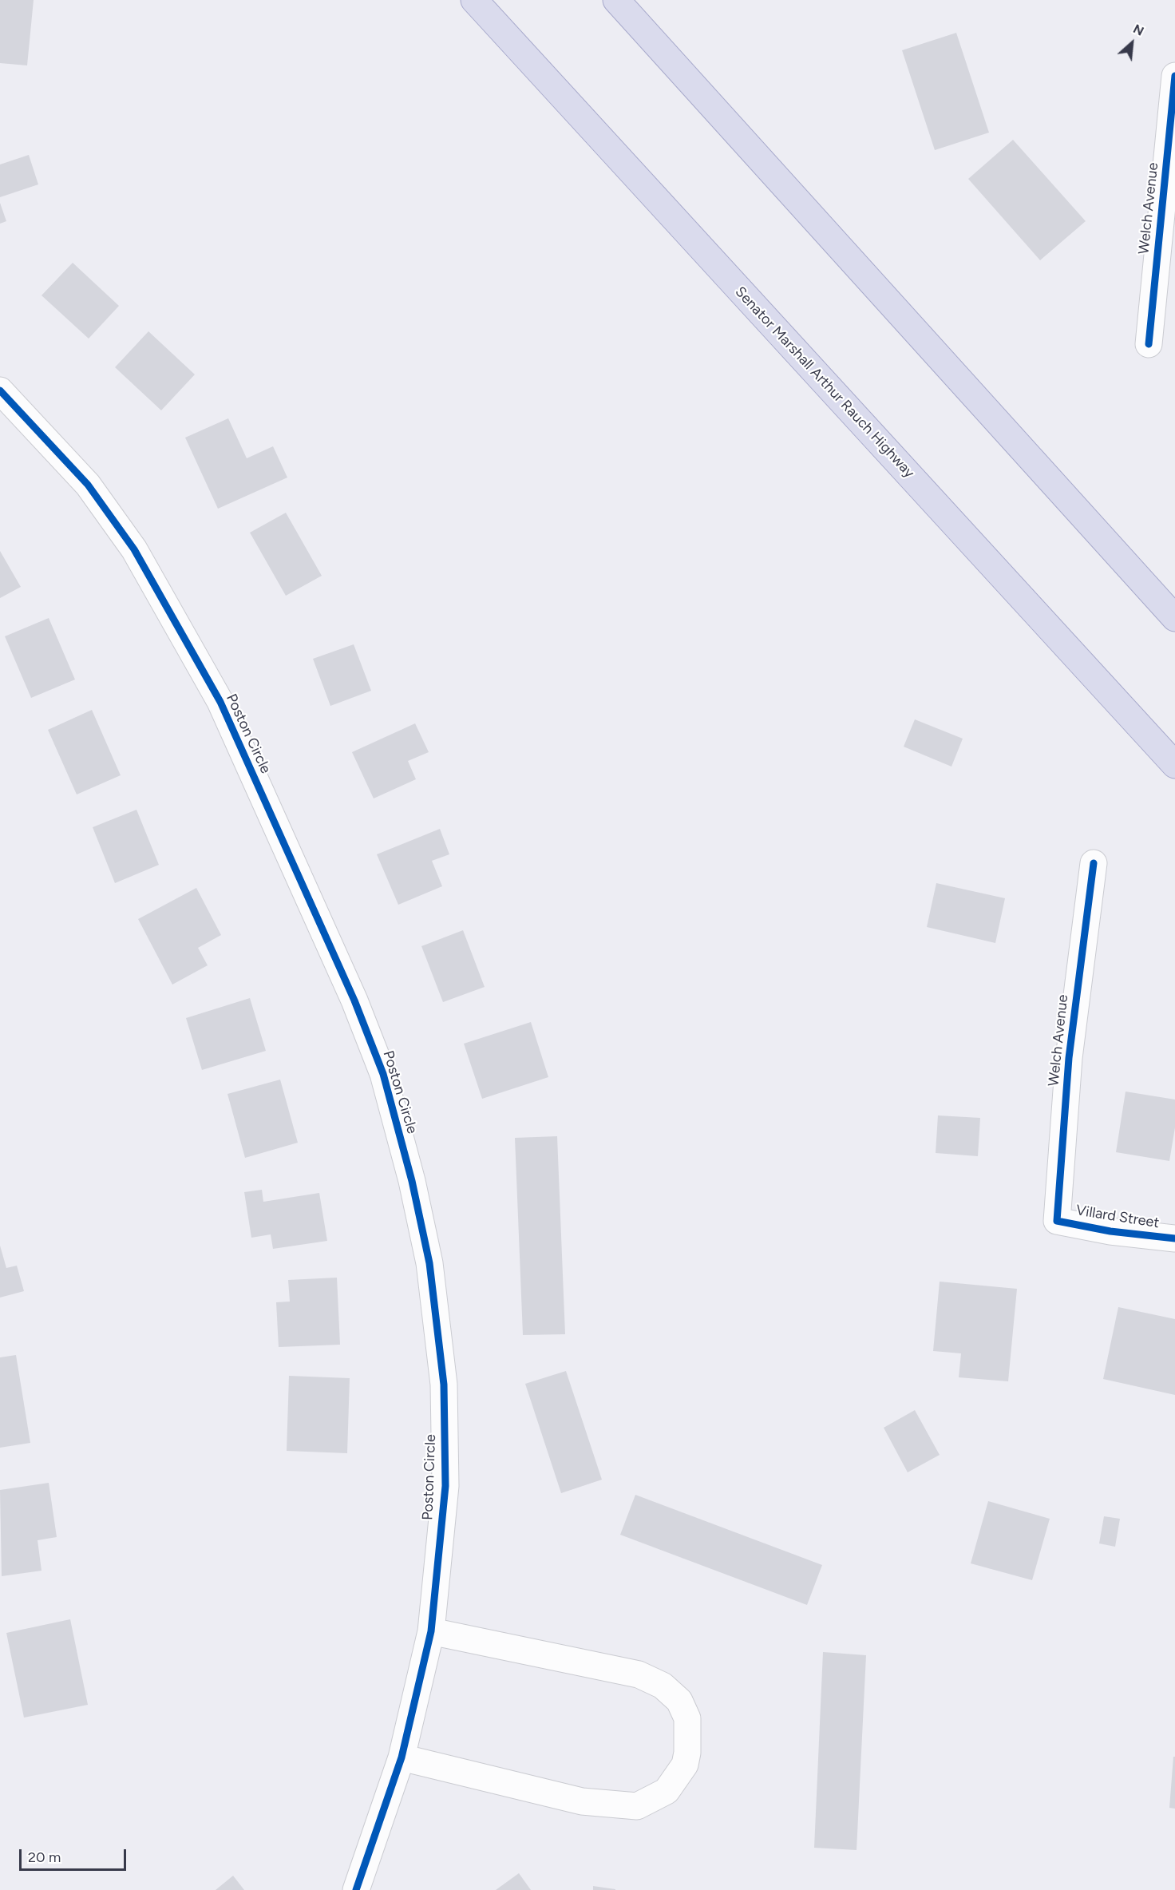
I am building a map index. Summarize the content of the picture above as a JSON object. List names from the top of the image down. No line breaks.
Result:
{"streets":{"highway":["Senator Marshall Arthur Rauch Highway"],"street":["Welch Avenue","Poston Circle","Villard Street"]},"crossings":[["Welch Avenue","Villard Street"]],"scale_bar":"20 m","north":"top right"}
